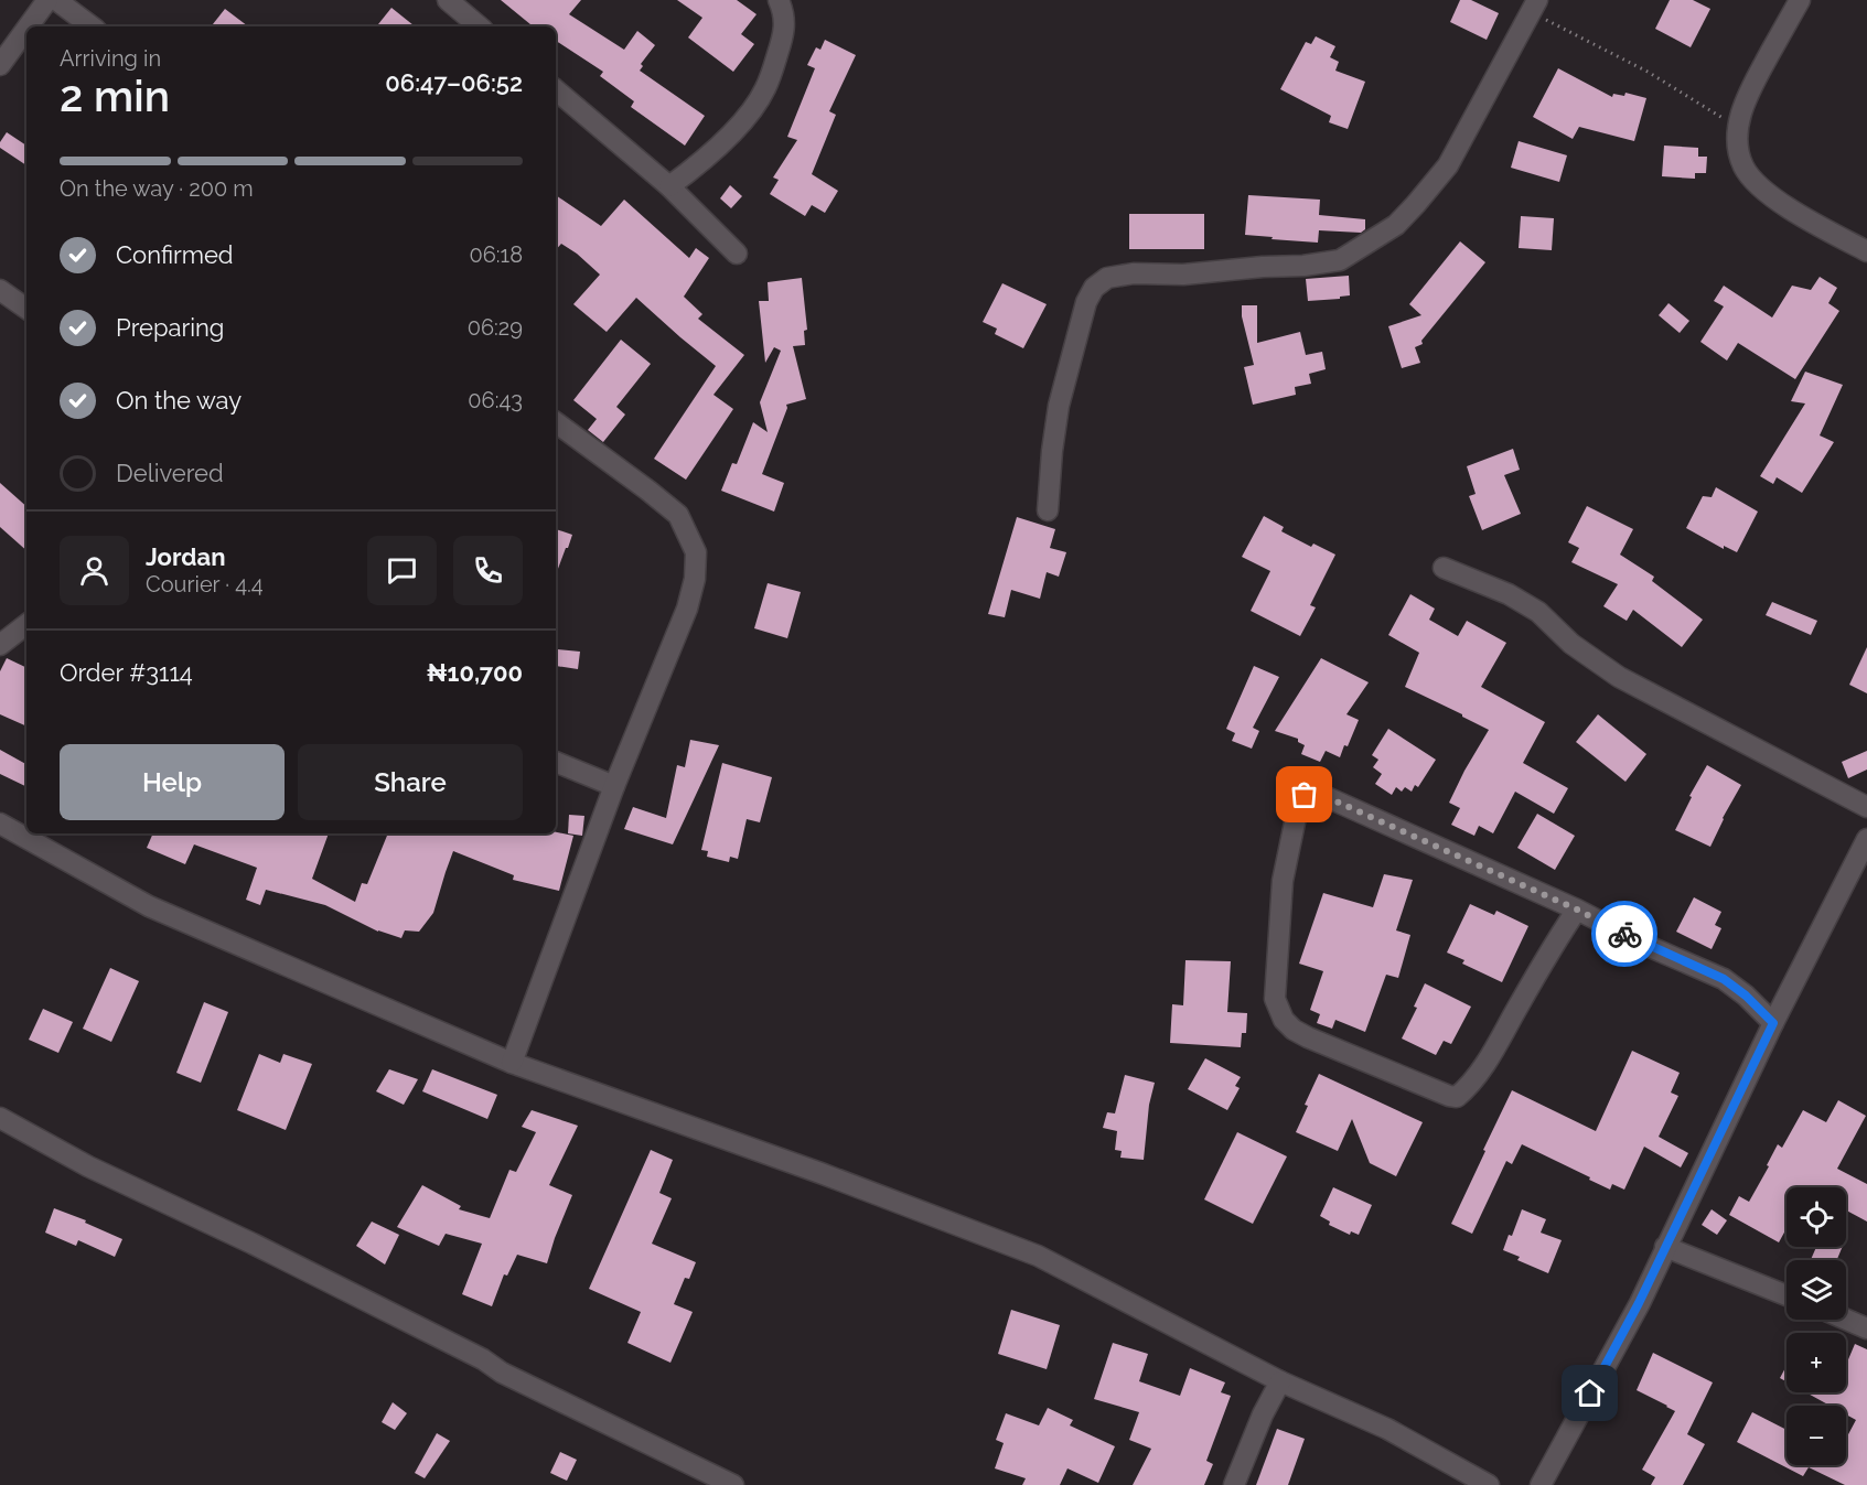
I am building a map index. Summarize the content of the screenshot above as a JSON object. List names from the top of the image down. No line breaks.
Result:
{"page":{"heading":["2 min","Arriving in","06:47–06:52"],"panel":["Jordan","Courier · 4.4","Order #3114","₦10,700"],"bar":"On the way · 200 m","list":[["Confirmed","06:18"],["Preparing","06:29"],["On the way","06:43"],"Delivered"],"buttons":["Help","Share"],"map_buttons":["+","−"]}}
